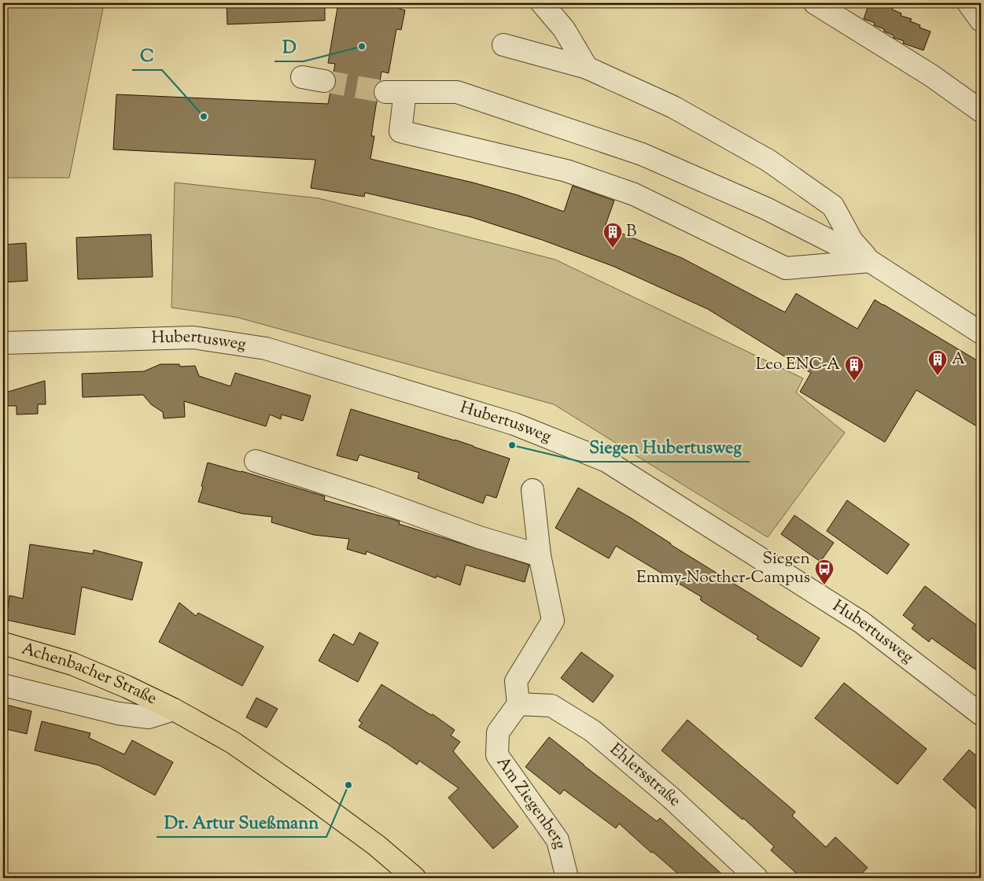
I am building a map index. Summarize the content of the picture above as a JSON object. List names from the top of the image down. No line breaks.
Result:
{"streets":{"main road":["Achenbacher Straße"],"street":["Hubertusweg","Ehlersstraße","Am Ziegenberg"]},"crossings":[["Ehlersstraße","Am Ziegenberg"]],"places":{"other":["D","C","Siegen Hubertusweg","Dr. Artur Sueßmann"],"building":["B","A","Leo ENC-A"],"bus stop":["Siegen Emmy-Noether-Campus"]}}
